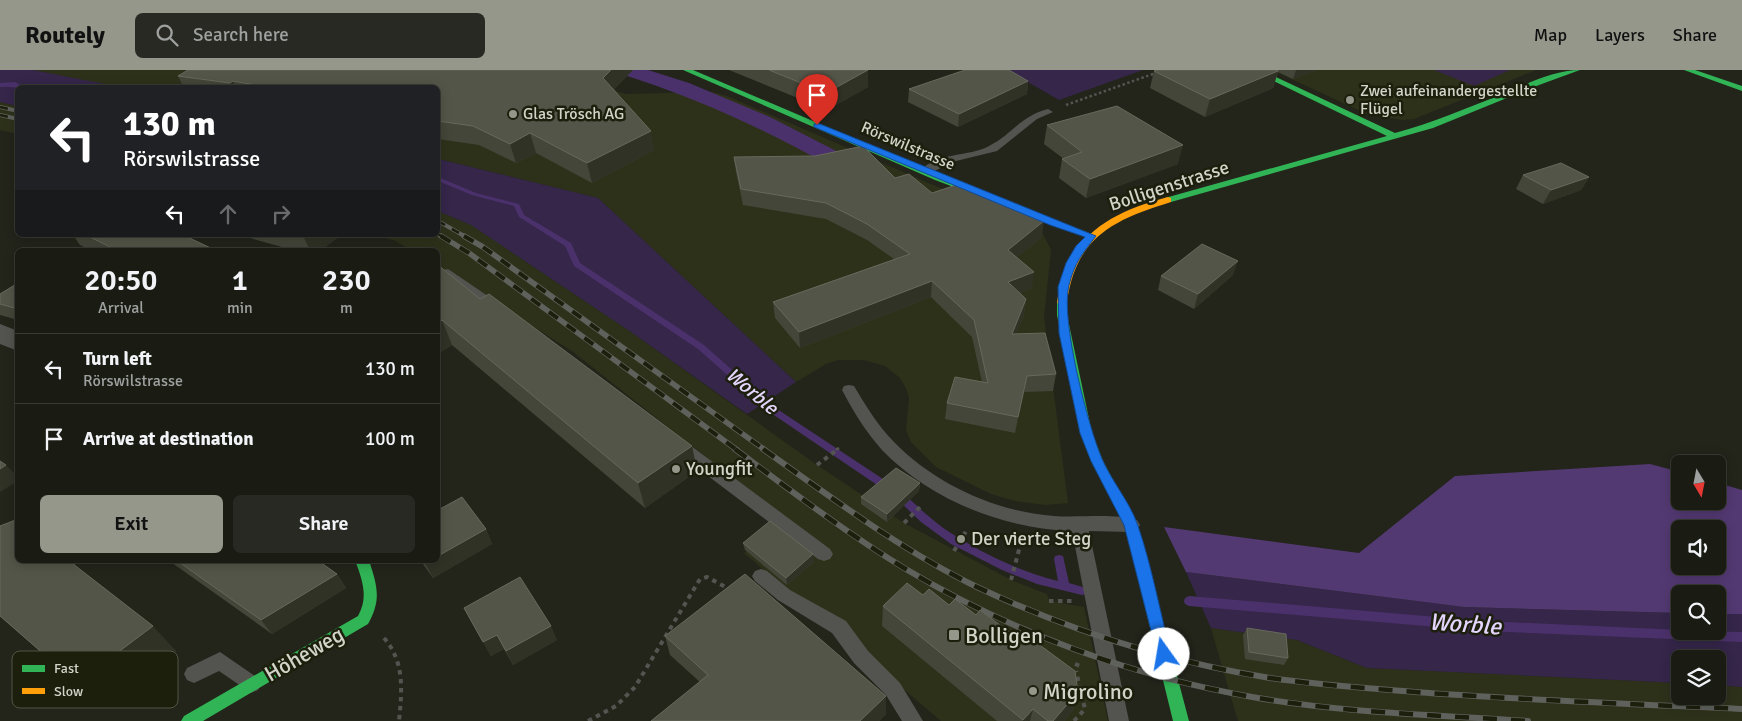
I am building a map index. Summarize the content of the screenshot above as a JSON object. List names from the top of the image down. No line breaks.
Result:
{"streets":{"main road":["Rörswilstrasse","Bolligenstrasse","Höheweg"]},"crossings":[["Rörswilstrasse","Bolligenstrasse"]],"water":["Worble"],"places":{"other":["Zwei aufeinandergestellte Flügel","Glas Trösch AG","Youngfit","Der vierte Steg","Migrolino"],"transit":["Bolligen"]},"legend":["Fast","Slow"],"north":"bottom","page":{"header":"Routely","search":"Search here","nav":["Map","Layers","Share"],"turn":["130 m","Rörswilstrasse"],"eta":["20:50","Arrival","1","min","230","m"],"list":[{"name":"Turn left","note":"Rörswilstrasse","value":"130 m"},{"name":"Arrive at destination","value":"100 m"}],"buttons":["Exit","Share"]}}
